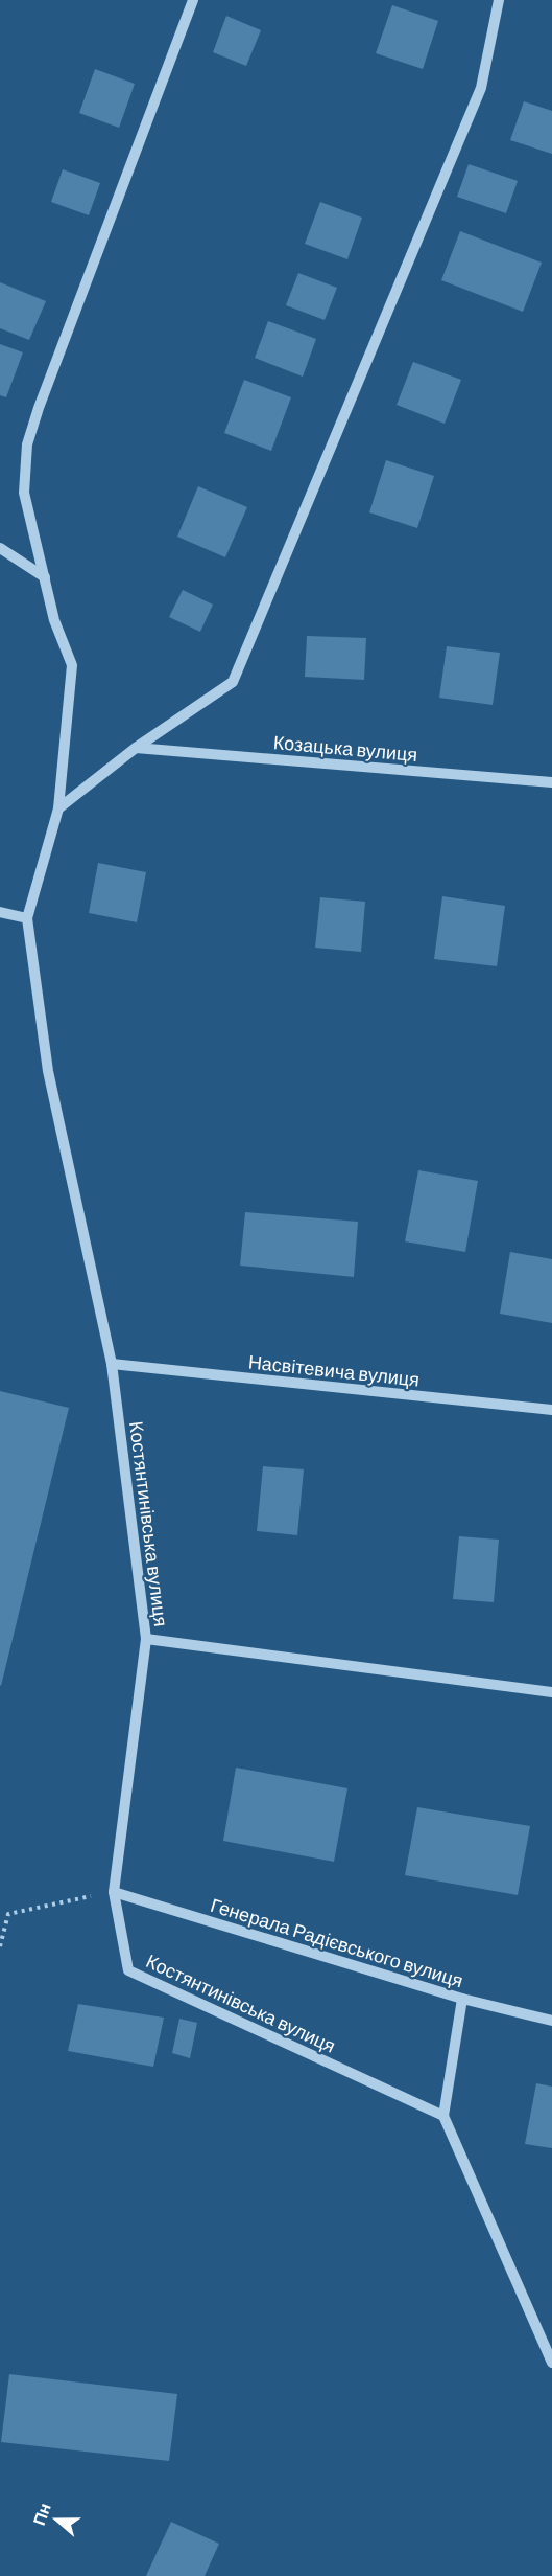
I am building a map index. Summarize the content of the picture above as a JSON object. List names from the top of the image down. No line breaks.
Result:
{"streets":{"street":["Козацька вулиця","Насвітевича вулиця","Костянтинівська вулиця","Генерала Радієвського вулиця"]},"crossings":[["Насвітевича вулиця","Костянтинівська вулиця"],["Костянтинівська вулиця","Генерала Радієвського вулиця"]],"north":"left"}
